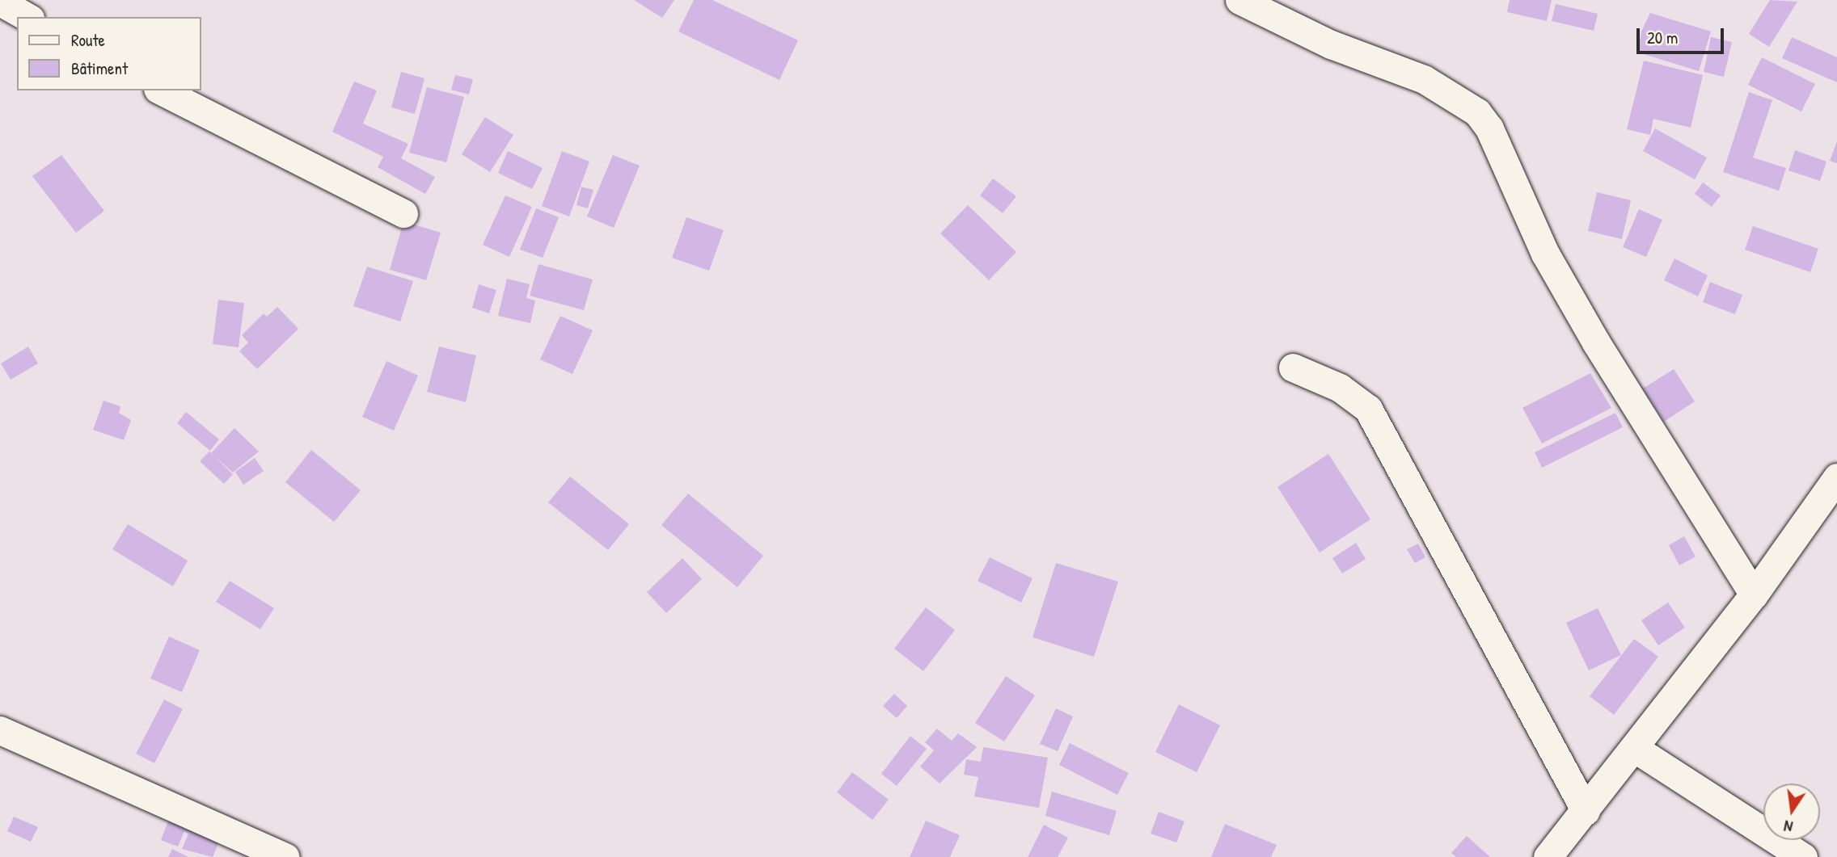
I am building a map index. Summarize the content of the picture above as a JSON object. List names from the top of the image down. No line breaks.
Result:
{"legend":["Route","Bâtiment"],"scale_bar":"20 m","north":"bottom"}
